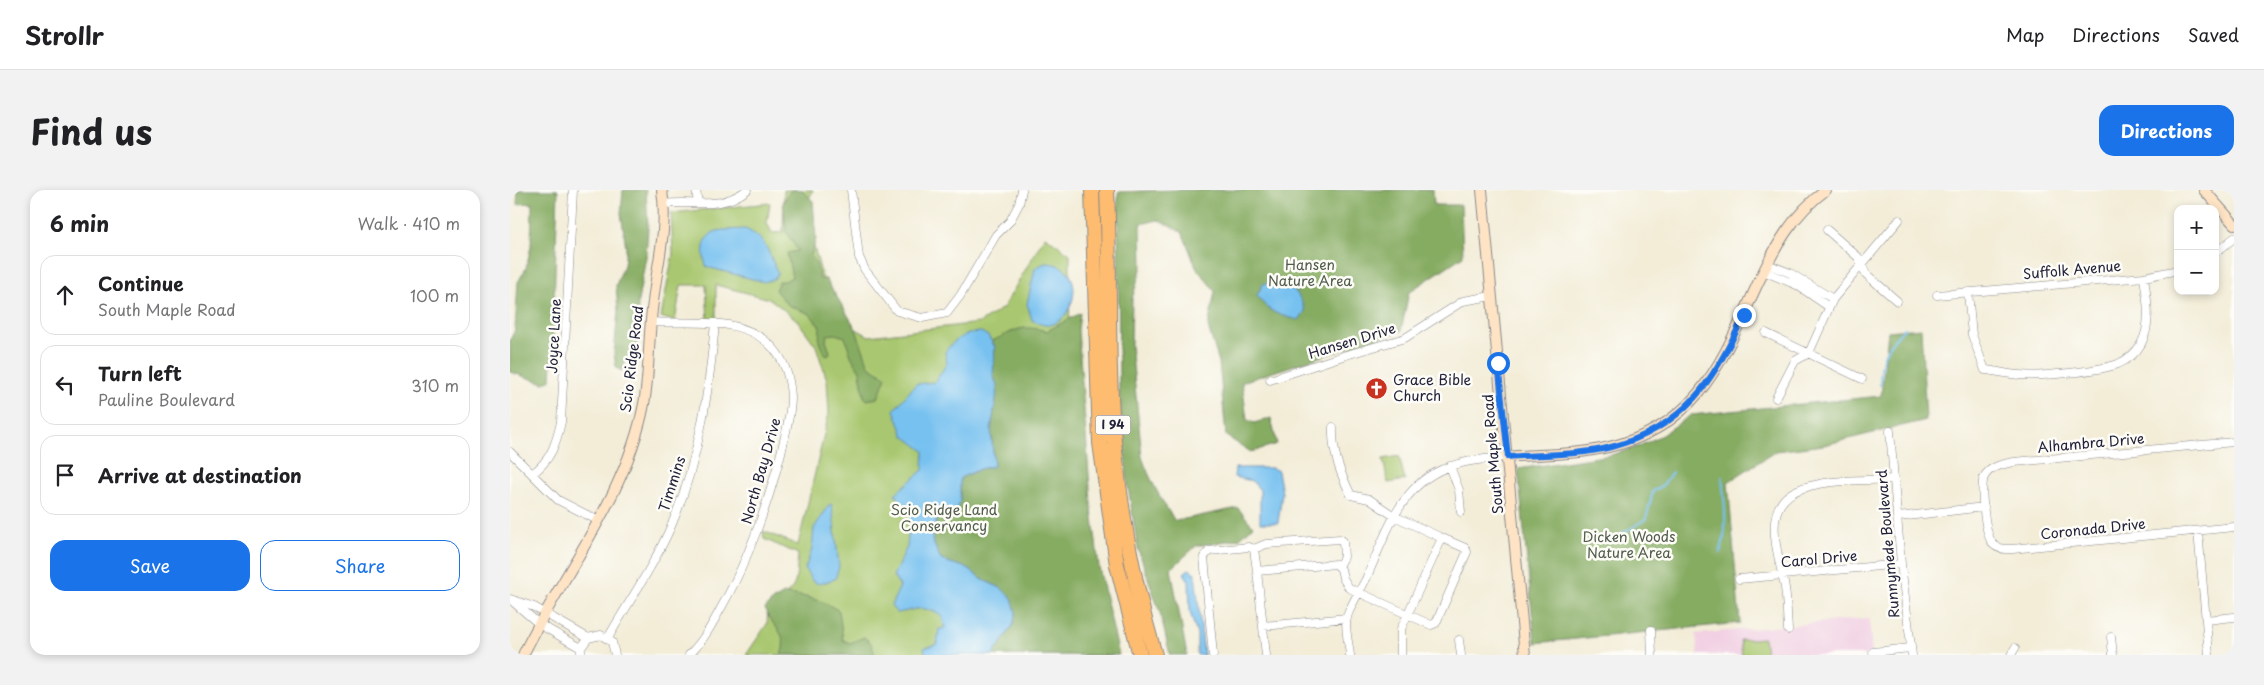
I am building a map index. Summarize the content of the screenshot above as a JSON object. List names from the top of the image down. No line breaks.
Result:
{"streets":{"highway":["I 94"],"street":["Suffolk Avenue","Joyce Lane","Hansen Drive","Scio Ridge Road","Alhambra Drive","South Maple Road","North Bay Drive","Timmins","Coronada Drive","Runnymede Boulevard","Carol Drive"]},"crossings":[["Hansen Drive","South Maple Road"],["Scio Ridge Road","North Bay Drive"],["Alhambra Drive","Coronada Drive"],["North Bay Drive","Timmins"],["Runnymede Boulevard","Carol Drive"]],"parks":["Hansen Nature Area","Scio Ridge Land Conservancy","Dicken Woods Nature Area"],"places":{"church":["Grace Bible Church"]},"page":{"header":"Strollr","nav":["Map","Directions","Saved"],"title":"Find us","buttons":["Directions",["Save","Share"]],"heading":["6 min","Walk · 410 m"],"map_buttons":["+","−"],"list":[["Continue","South Maple Road","100 m"],["Turn left","Pauline Boulevard","310 m"],"Arrive at destination"]}}
